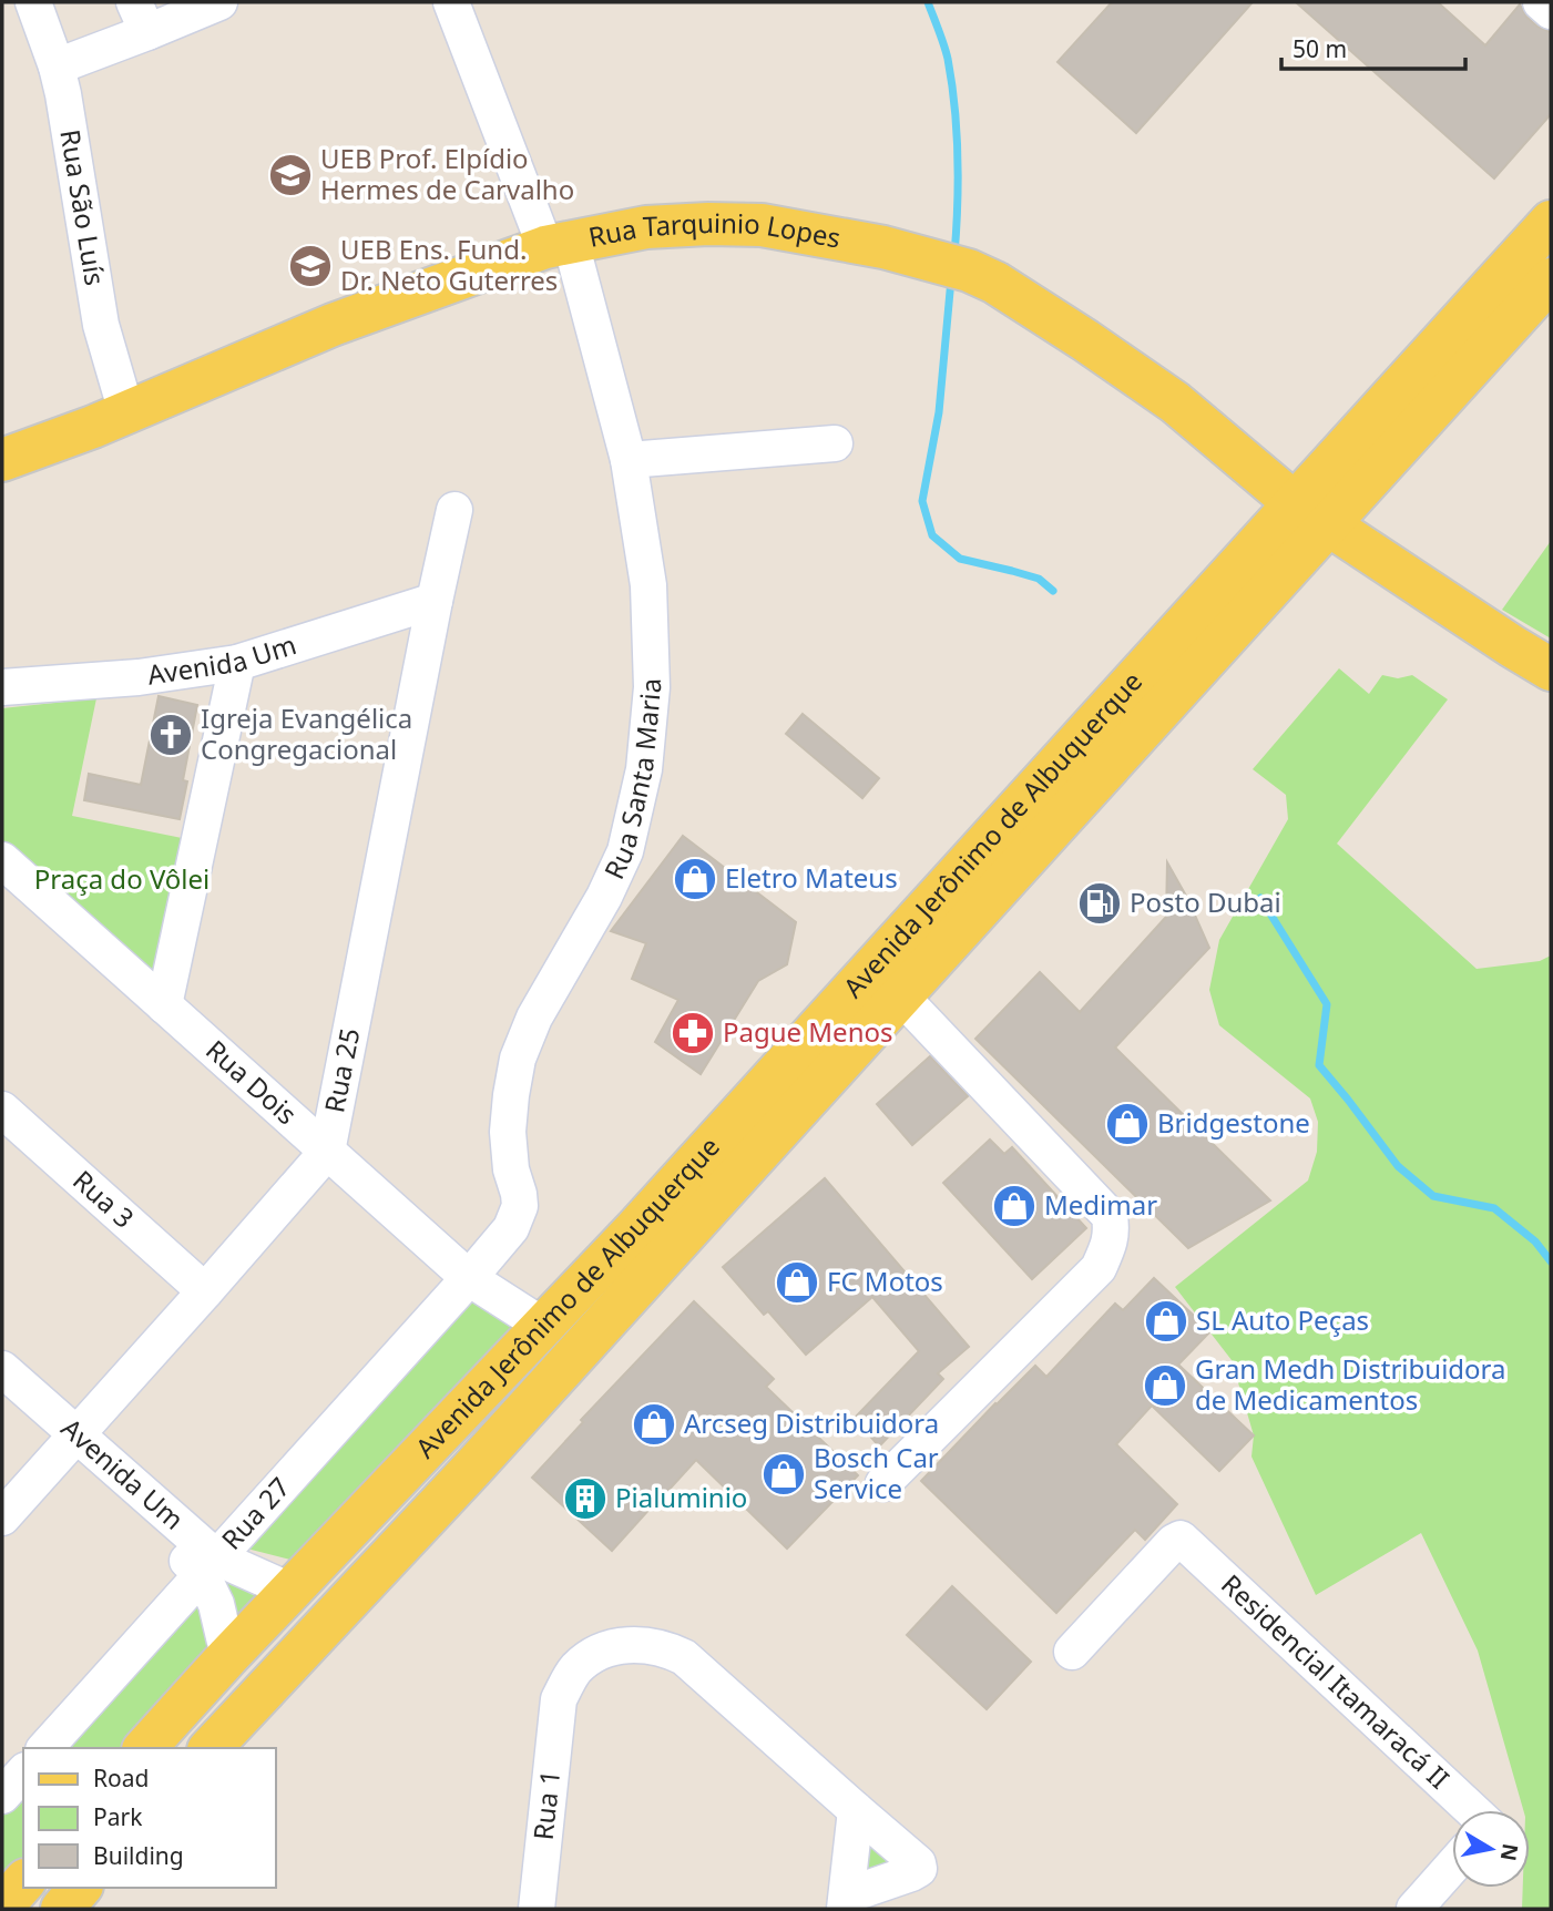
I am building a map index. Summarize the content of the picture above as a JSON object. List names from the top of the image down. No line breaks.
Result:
{"streets":{"main road":["Rua Tarquinio Lopes","Avenida Jerônimo de Albuquerque"],"street":["Rua São Luís","Avenida Um","Rua Santa Maria","Rua 25","Rua Dois","Rua 3","Rua 27","Residencial Itamaracá II","Rua 1"]},"crossings":[["Rua São Luís","Rua Tarquinio Lopes"],["Rua Tarquinio Lopes","Rua Santa Maria"],["Rua Tarquinio Lopes","Avenida Jerônimo de Albuquerque"],["Avenida Um","Avenida Jerônimo de Albuquerque"],["Avenida Um","Rua 25"],["Avenida Um","Rua 27"],["Rua Santa Maria","Rua Dois"],["Rua Santa Maria","Rua 27"],["Avenida Jerônimo de Albuquerque","Rua Dois"],["Rua 25","Rua Dois"],["Rua 25","Rua 3"],["Rua Dois","Rua 27"]],"parks":["Praça do Vôlei"],"places":{"school or university":["UEB Prof. Elpídio Hermes de Carvalho","UEB Ens. Fund. Dr. Neto Guterres"],"church":["Igreja Evangélica Congregacional"],"shop":["Eletro Mateus","Bridgestone","Medimar","FC Motos","SL Auto Peças","Gran Medh Distribuidora de Medicamentos","Arcseg Distribuidora","Bosch Car Service"],"fuel station":["Posto Dubai"],"pharmacy":["Pague Menos"],"building":["Pialuminio"]},"legend":["Road","Park","Building"],"scale_bar":"50 m","north":"right"}
